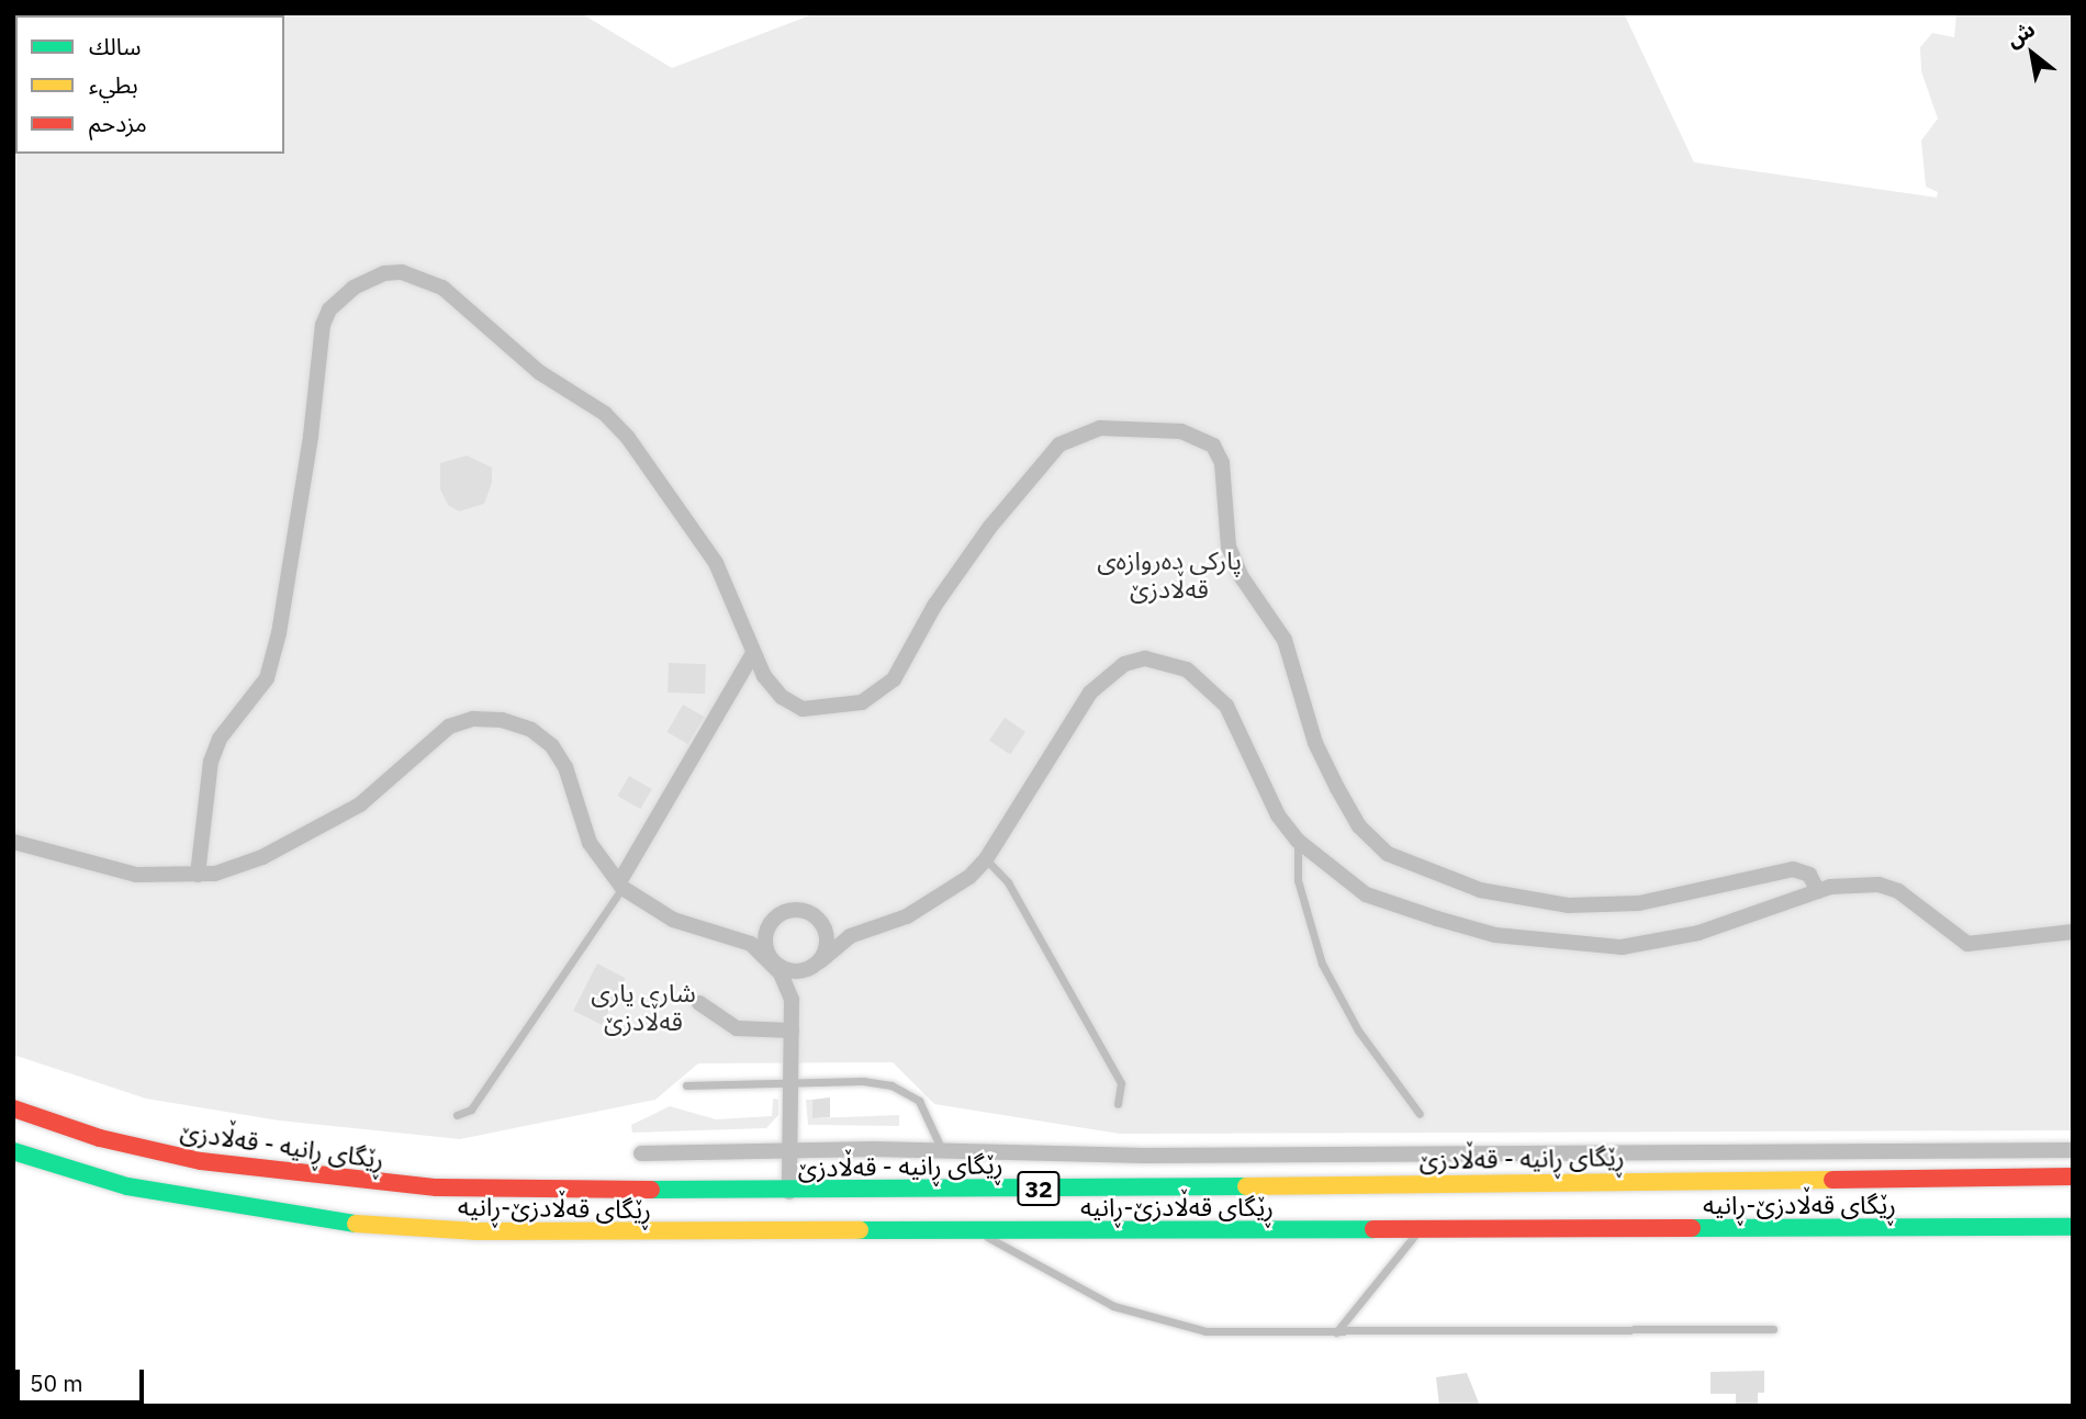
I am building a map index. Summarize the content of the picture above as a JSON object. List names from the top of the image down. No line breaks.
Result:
{"streets":{"main road":["ڕێگای ڕانیە - قەڵادزێ","32","ڕێگای قەڵادزێ-ڕانیە"]},"parks":["پارکی دەروازەی قەڵادزێ","شاری یاری قەڵادزێ"],"legend":["سالك","بطيء","مزدحم"],"scale_bar":"50 m","north":"top left"}
